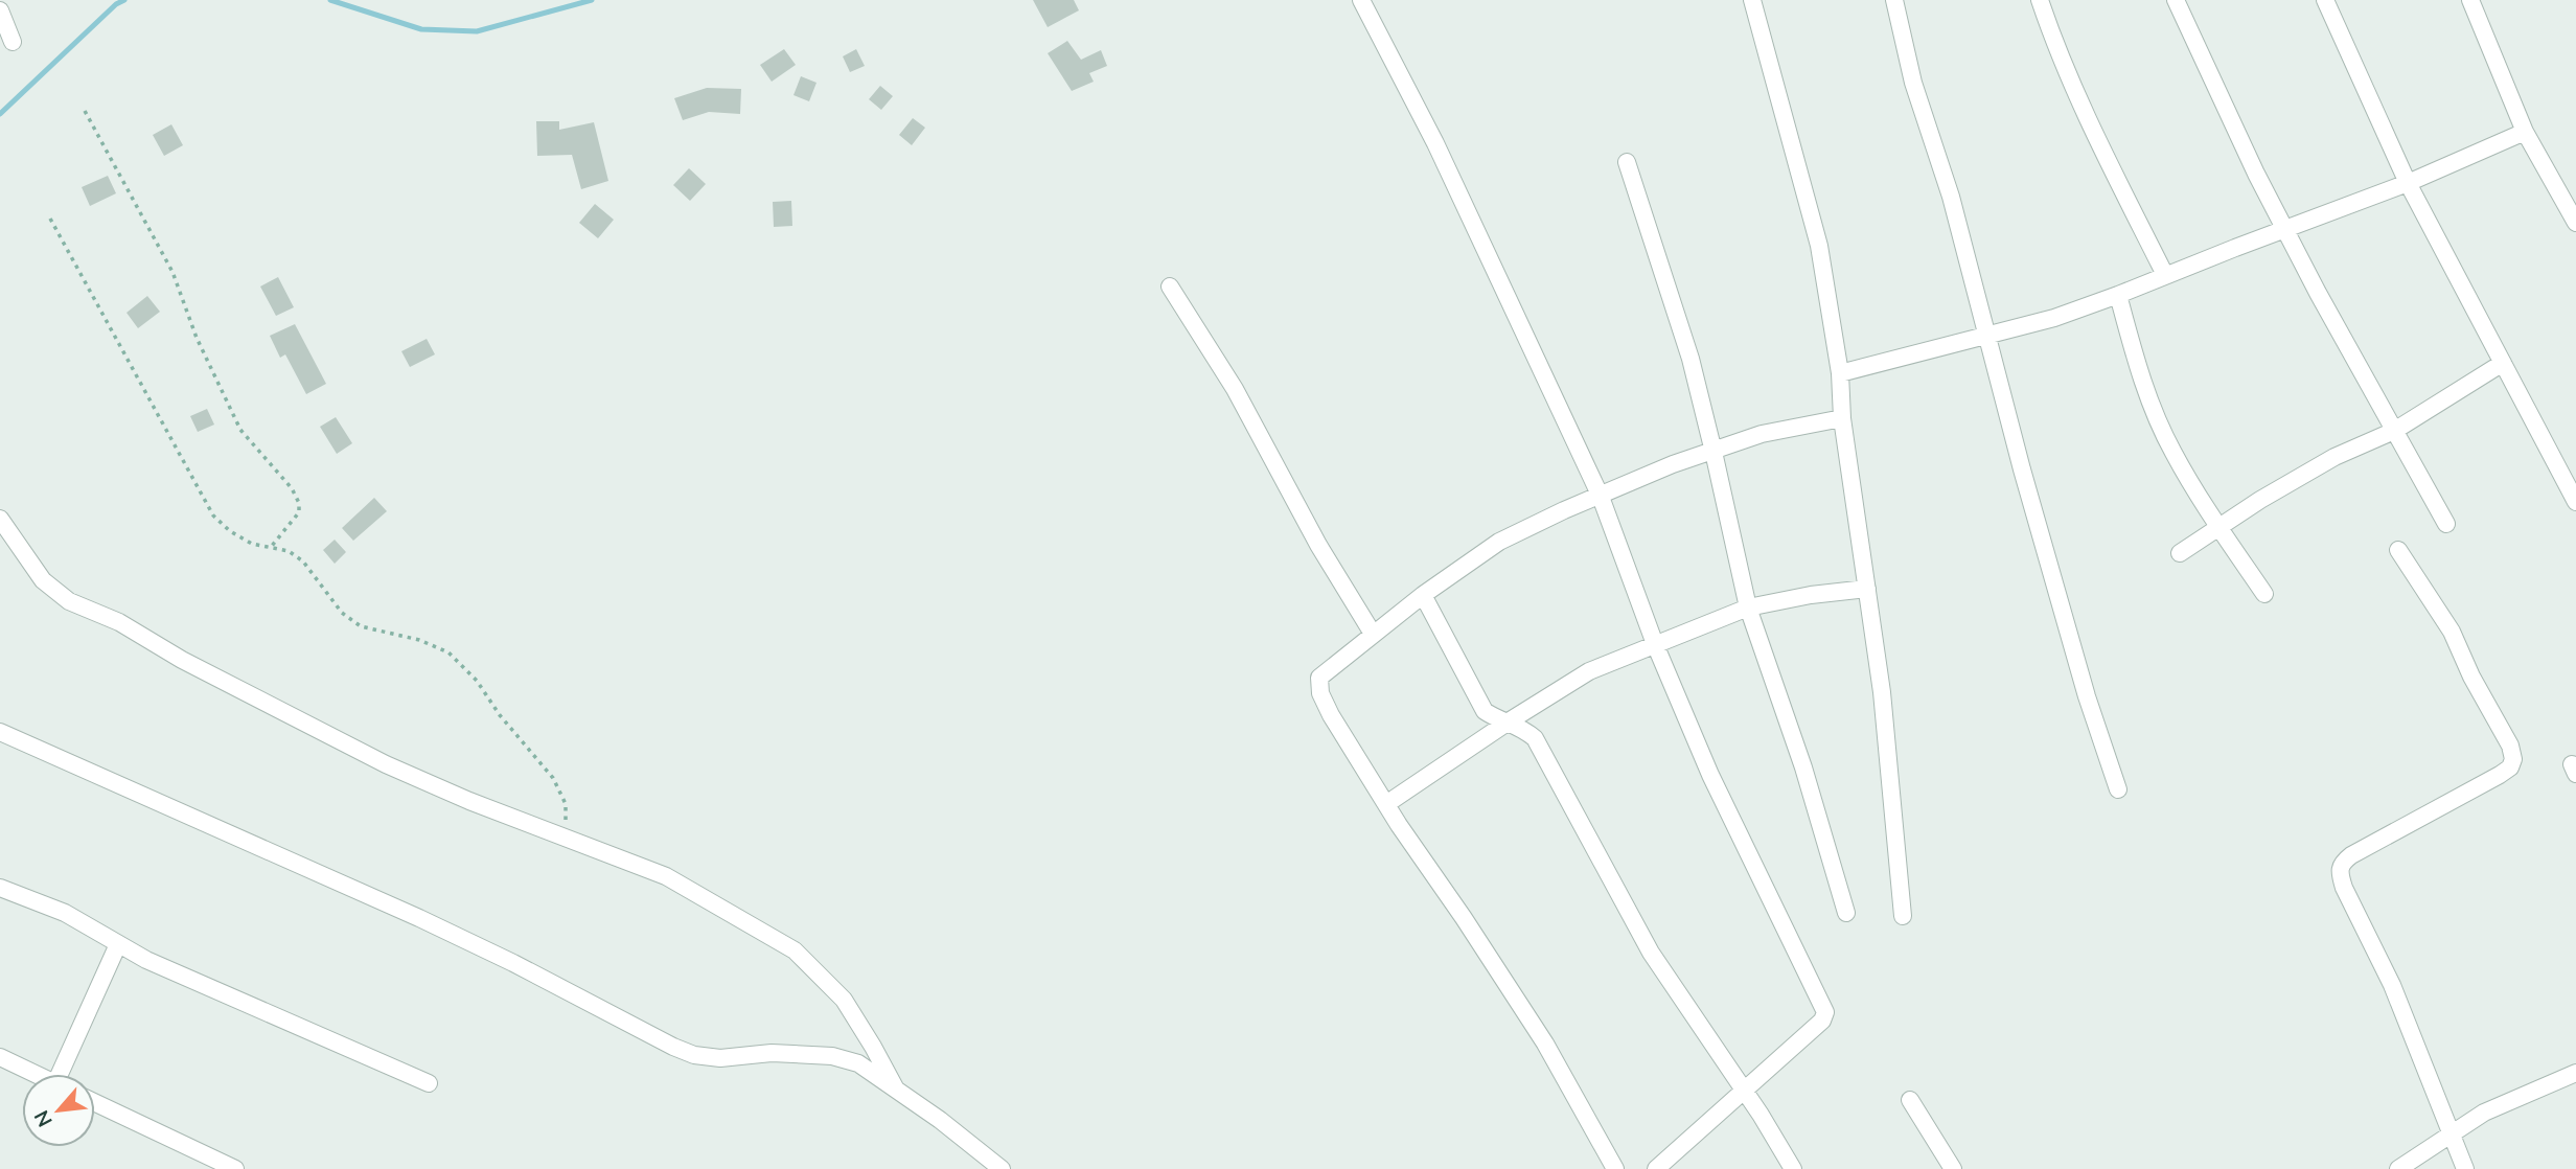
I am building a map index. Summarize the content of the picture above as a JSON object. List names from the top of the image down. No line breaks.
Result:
{"north":"bottom left"}
